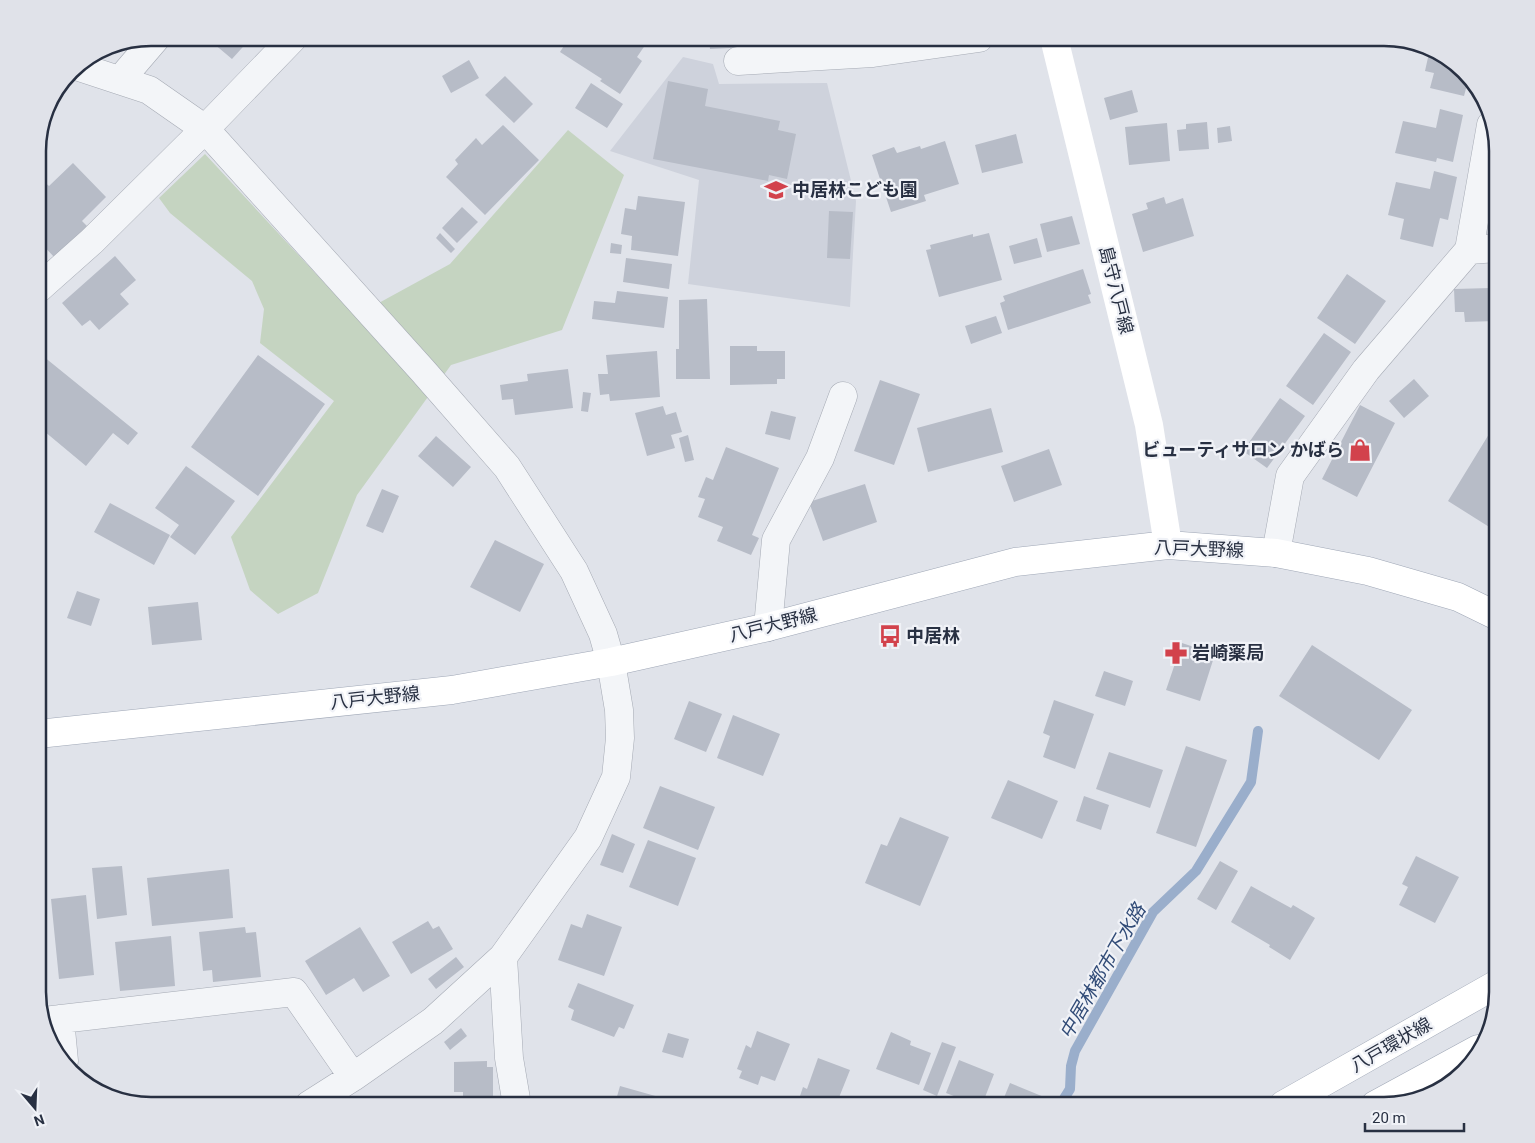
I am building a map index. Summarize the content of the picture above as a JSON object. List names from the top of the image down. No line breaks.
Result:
{"streets":{"main road":["島守八戸線","八戸大野線","八戸環状線"]},"crossings":[["島守八戸線","八戸大野線"]],"water":["中居林都市下水路"],"places":{"school or university":["中居林こども園"],"shop":["ビューティサロン かばら"],"bus stop":["中居林"],"pharmacy":["岩崎薬局"]},"scale_bar":"20 m","north":"bottom"}
